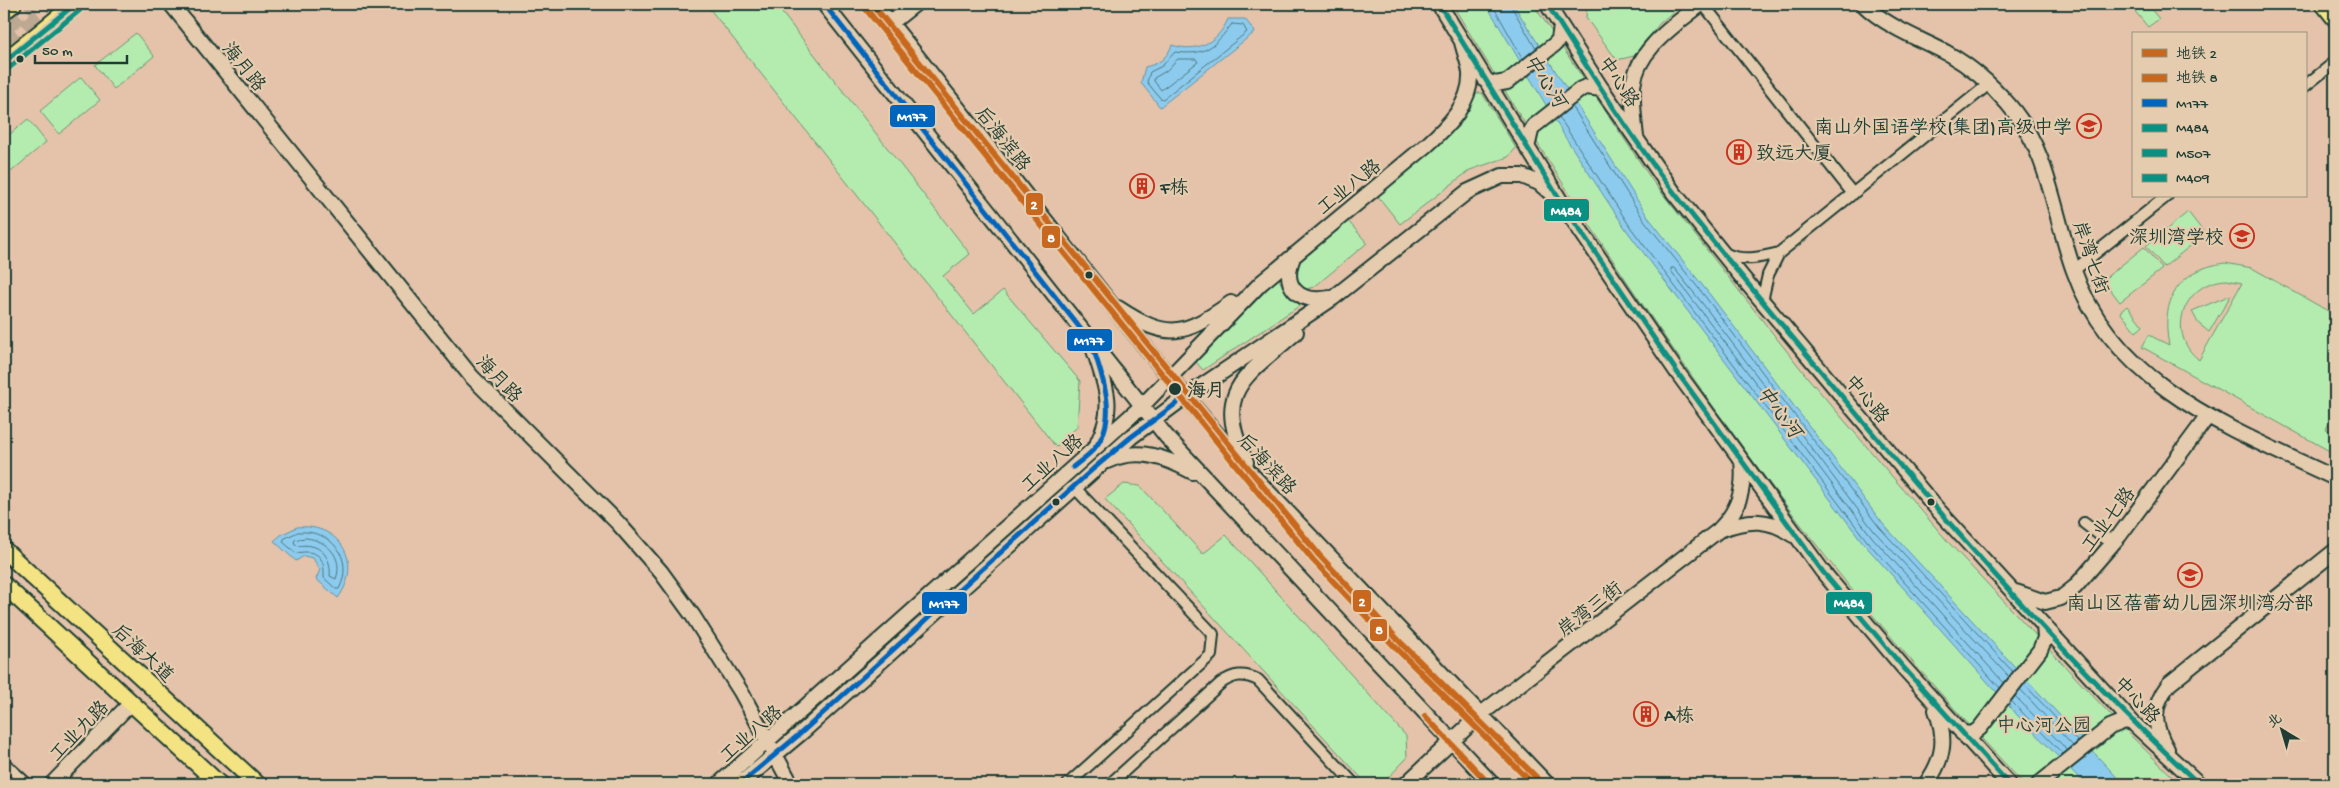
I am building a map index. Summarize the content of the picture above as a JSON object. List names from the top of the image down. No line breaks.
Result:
{"streets":{"main road":["海月路","中心路","后海滨路","工业八路","岸湾七街","工业七路","岸湾三街","后海大道","工业九路"]},"crossings":[["海月路","工业八路"],["中心路","工业七路"],["后海滨路","工业八路"],["后海滨路","岸湾三街"],["岸湾七街","工业七路"]],"water":["中心河"],"parks":["中心河公园"],"places":{"school or university":["南山外国语学校(集团)高级中学","深圳湾学校","南山区蓓蕾幼儿园深圳湾分部"],"building":["致远大厦","F栋","A栋"],"other":["海月"]},"lines":["metro line 2","transit line M177","transit line M484","transit line M507","metro line 8","transit line M409"],"legend":["地铁 2","地铁 8","M177","M484","M507","M409"],"scale_bar":"50 m","north":"top left"}
